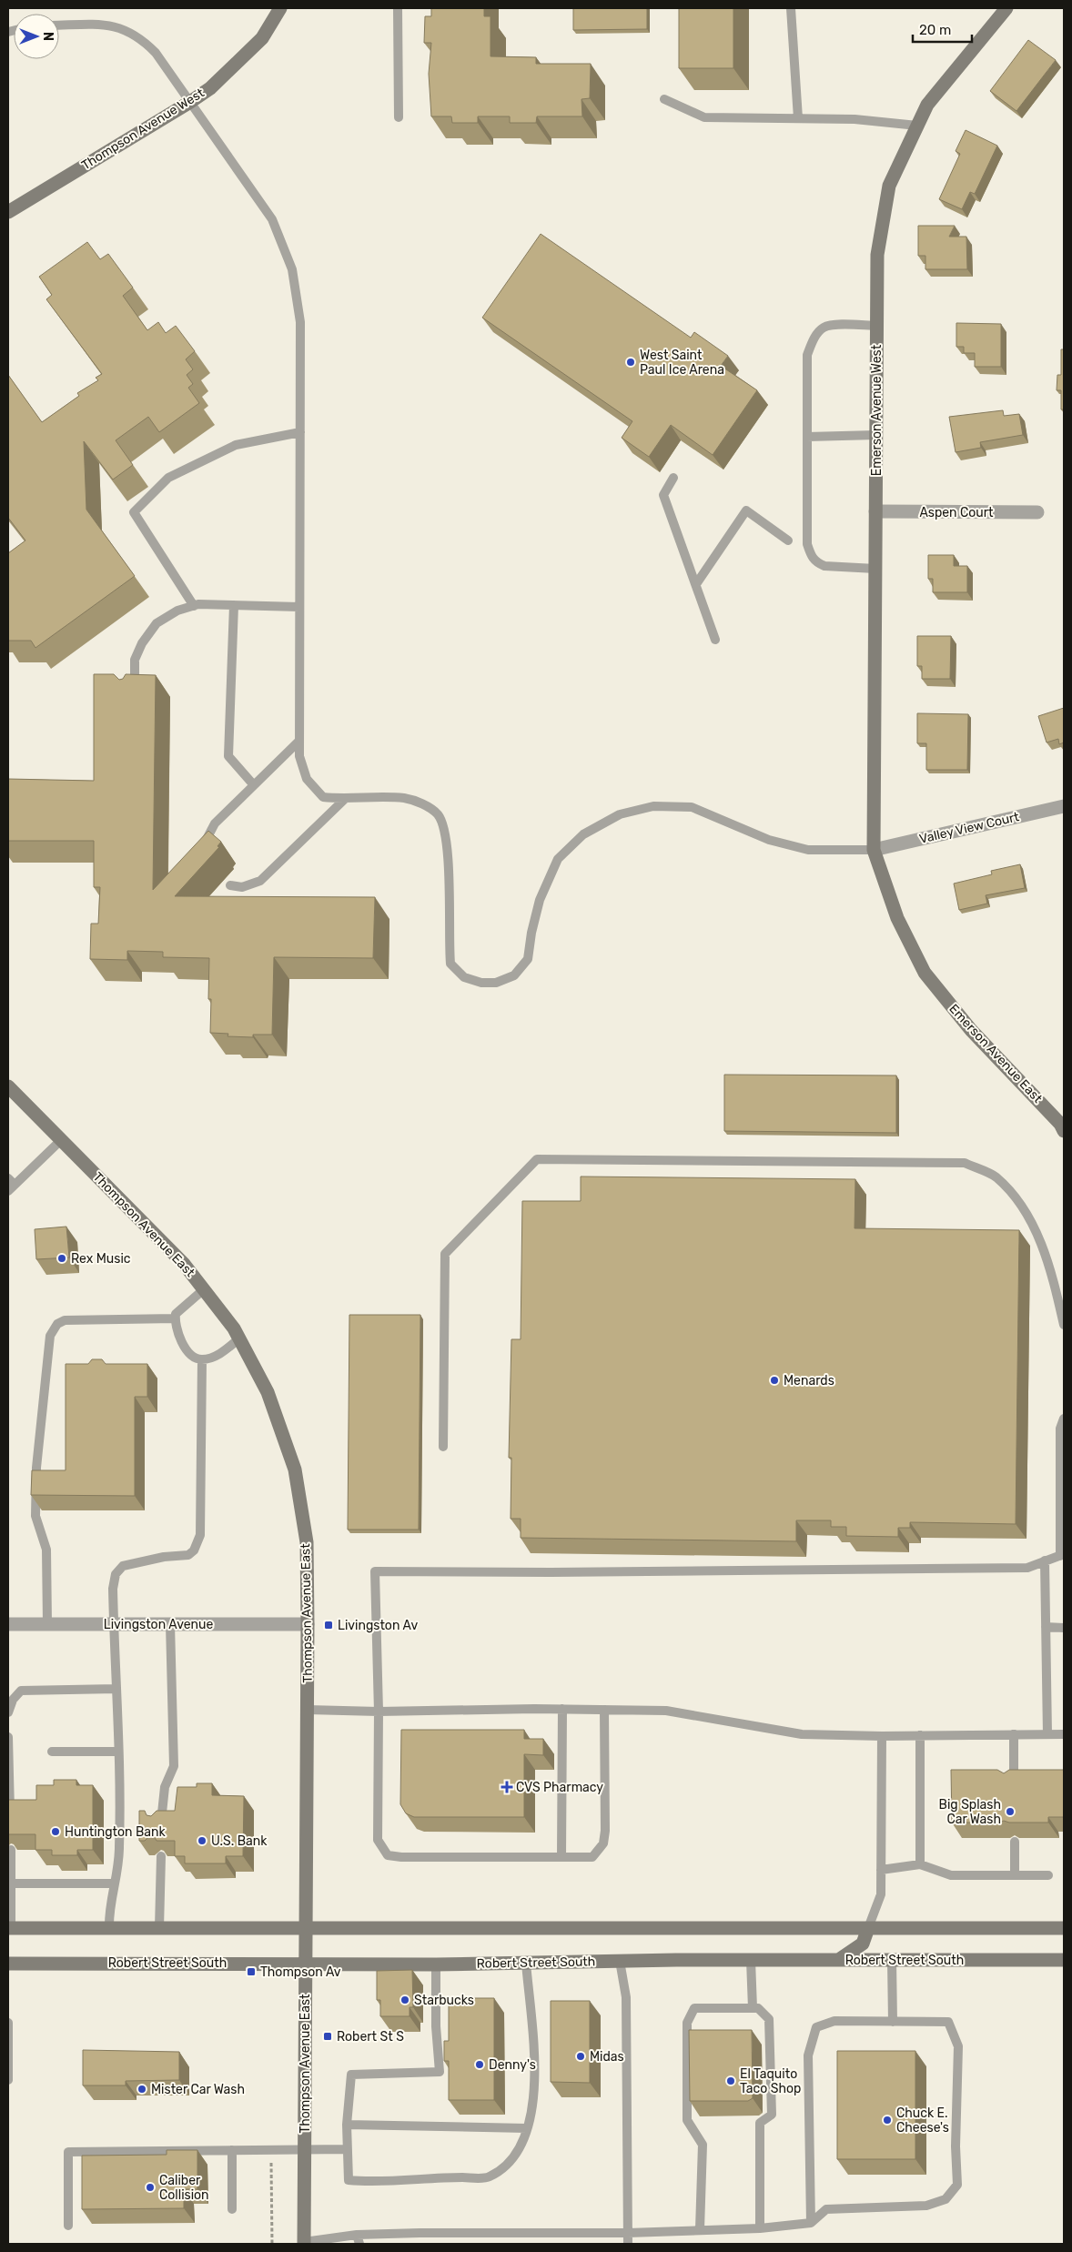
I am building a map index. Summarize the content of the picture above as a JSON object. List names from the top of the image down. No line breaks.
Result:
{"streets":{"street":["Thompson Avenue West","Emerson Avenue West","Aspen Court","Valley View Court","Emerson Avenue East","Thompson Avenue East","Livingston Avenue","Robert Street South"]},"crossings":[["Emerson Avenue West","Aspen Court"],["Emerson Avenue West","Valley View Court"],["Emerson Avenue West","Emerson Avenue East"],["Valley View Court","Emerson Avenue East"],["Thompson Avenue East","Livingston Avenue"],["Thompson Avenue East","Robert Street South"]],"places":{"other":["West Saint Paul Ice Arena","Rex Music","Menards","Big Splash Car Wash","Huntington Bank","U.S. Bank","Starbucks","Midas","Denny's","El Taquito Taco Shop","Mister Car Wash","Chuck E. Cheese's","Caliber Collision"],"transit":["Livingston Av","Thompson Av","Robert St S"],"health":["CVS Pharmacy"]},"scale_bar":"20 m","north":"right"}
